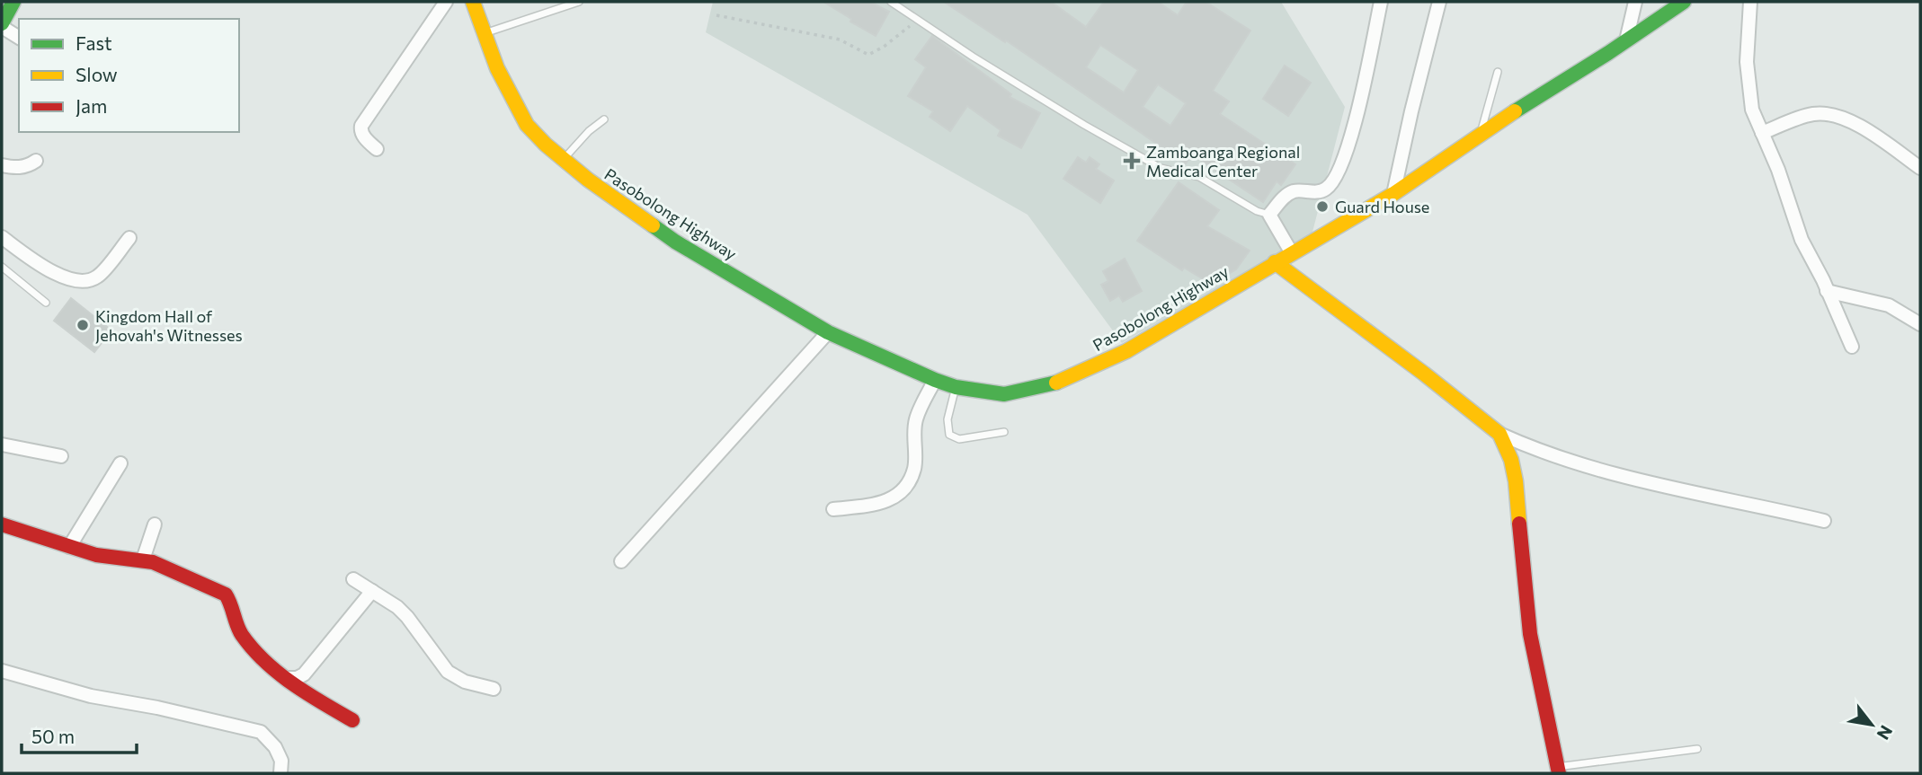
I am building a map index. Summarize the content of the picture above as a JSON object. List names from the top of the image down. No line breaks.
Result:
{"streets":{"main road":["Pasobolong Highway"]},"places":{"health":["Zamboanga Regional Medical Center"],"other":["Guard House","Kingdom Hall of Jehovah's Witnesses"]},"legend":["Fast","Slow","Jam"],"scale_bar":"50 m","north":"bottom right"}
